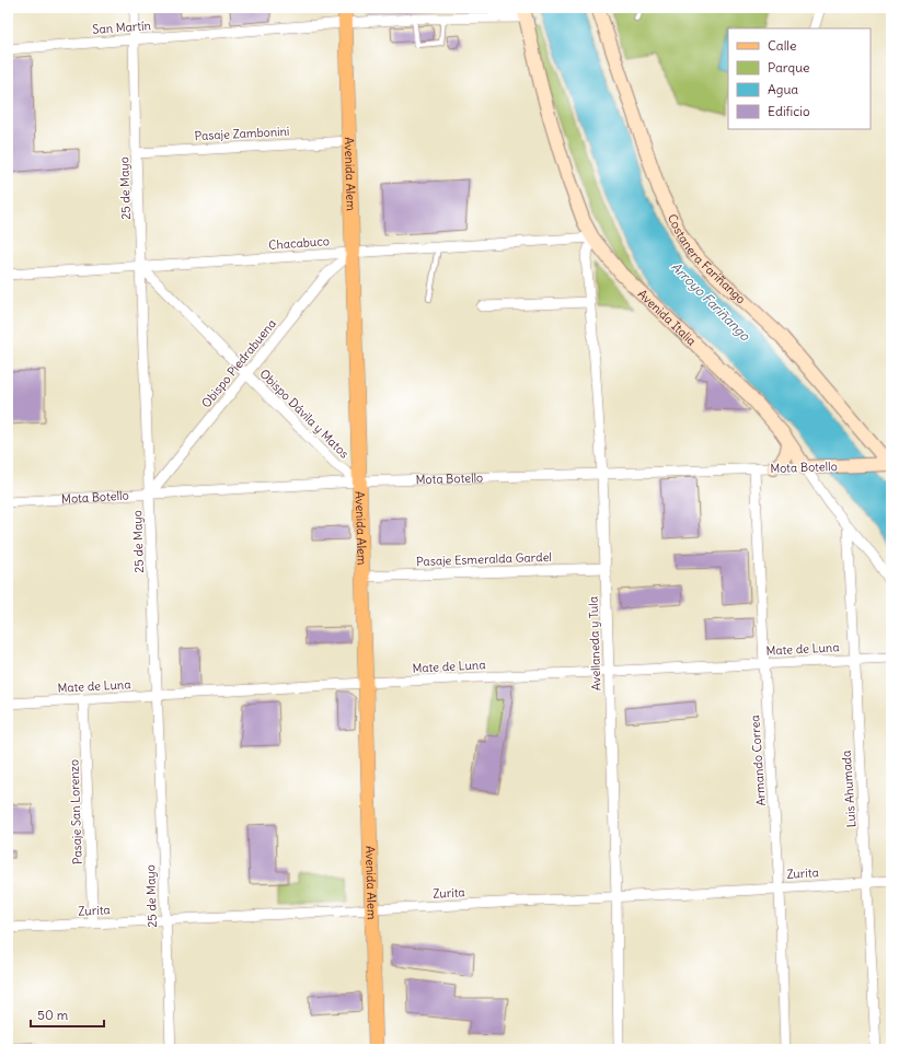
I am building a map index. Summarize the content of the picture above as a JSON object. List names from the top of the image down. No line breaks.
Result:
{"streets":{"main road":["Avenida Alem"],"street":["San Martín","Pasaje Zambonini","25 de Mayo","Chacabuco","Costanera Fariñango","Avenida Italia","Obispo Piedrabuena","Obispo Dávila y Matos","Mota Botello","Pasaje Esmeralda Gardel","Avellaneda y Tula","Mate de Luna","Armando Correa","Luis Ahumada","Pasaje San Lorenzo","Zurita"]},"crossings":[["San Martín","Avenida Alem"],["San Martín","25 de Mayo"],["San Martín","Avenida Italia"],["Pasaje Zambonini","Avenida Alem"],["Pasaje Zambonini","25 de Mayo"],["Avenida Alem","Chacabuco"],["Avenida Alem","Obispo Piedrabuena"],["Avenida Alem","Obispo Dávila y Matos"],["Avenida Alem","Mota Botello"],["Avenida Alem","Pasaje Esmeralda Gardel"],["Avenida Alem","Mate de Luna"],["Avenida Alem","Zurita"],["25 de Mayo","Chacabuco"],["25 de Mayo","Obispo Piedrabuena"],["25 de Mayo","Obispo Dávila y Matos"],["25 de Mayo","Mota Botello"],["25 de Mayo","Mate de Luna"],["25 de Mayo","Zurita"],["Chacabuco","Avenida Italia"],["Chacabuco","Obispo Piedrabuena"],["Chacabuco","Obispo Dávila y Matos"],["Chacabuco","Avellaneda y Tula"],["Costanera Fariñango","Mota Botello"],["Avenida Italia","Mota Botello"],["Avenida Italia","Avellaneda y Tula"],["Avenida Italia","Luis Ahumada"],["Obispo Piedrabuena","Obispo Dávila y Matos"],["Obispo Piedrabuena","Mota Botello"],["Obispo Dávila y Matos","Mota Botello"],["Mota Botello","Avellaneda y Tula"],["Mota Botello","Armando Correa"],["Pasaje Esmeralda Gardel","Avellaneda y Tula"],["Avellaneda y Tula","Mate de Luna"],["Avellaneda y Tula","Zurita"],["Mate de Luna","Armando Correa"],["Mate de Luna","Luis Ahumada"],["Mate de Luna","Pasaje San Lorenzo"],["Armando Correa","Zurita"],["Luis Ahumada","Zurita"],["Pasaje San Lorenzo","Zurita"]],"water":["Arroyo Fariñango"],"legend":["Calle","Parque","Agua","Edificio"],"scale_bar":"50 m"}
